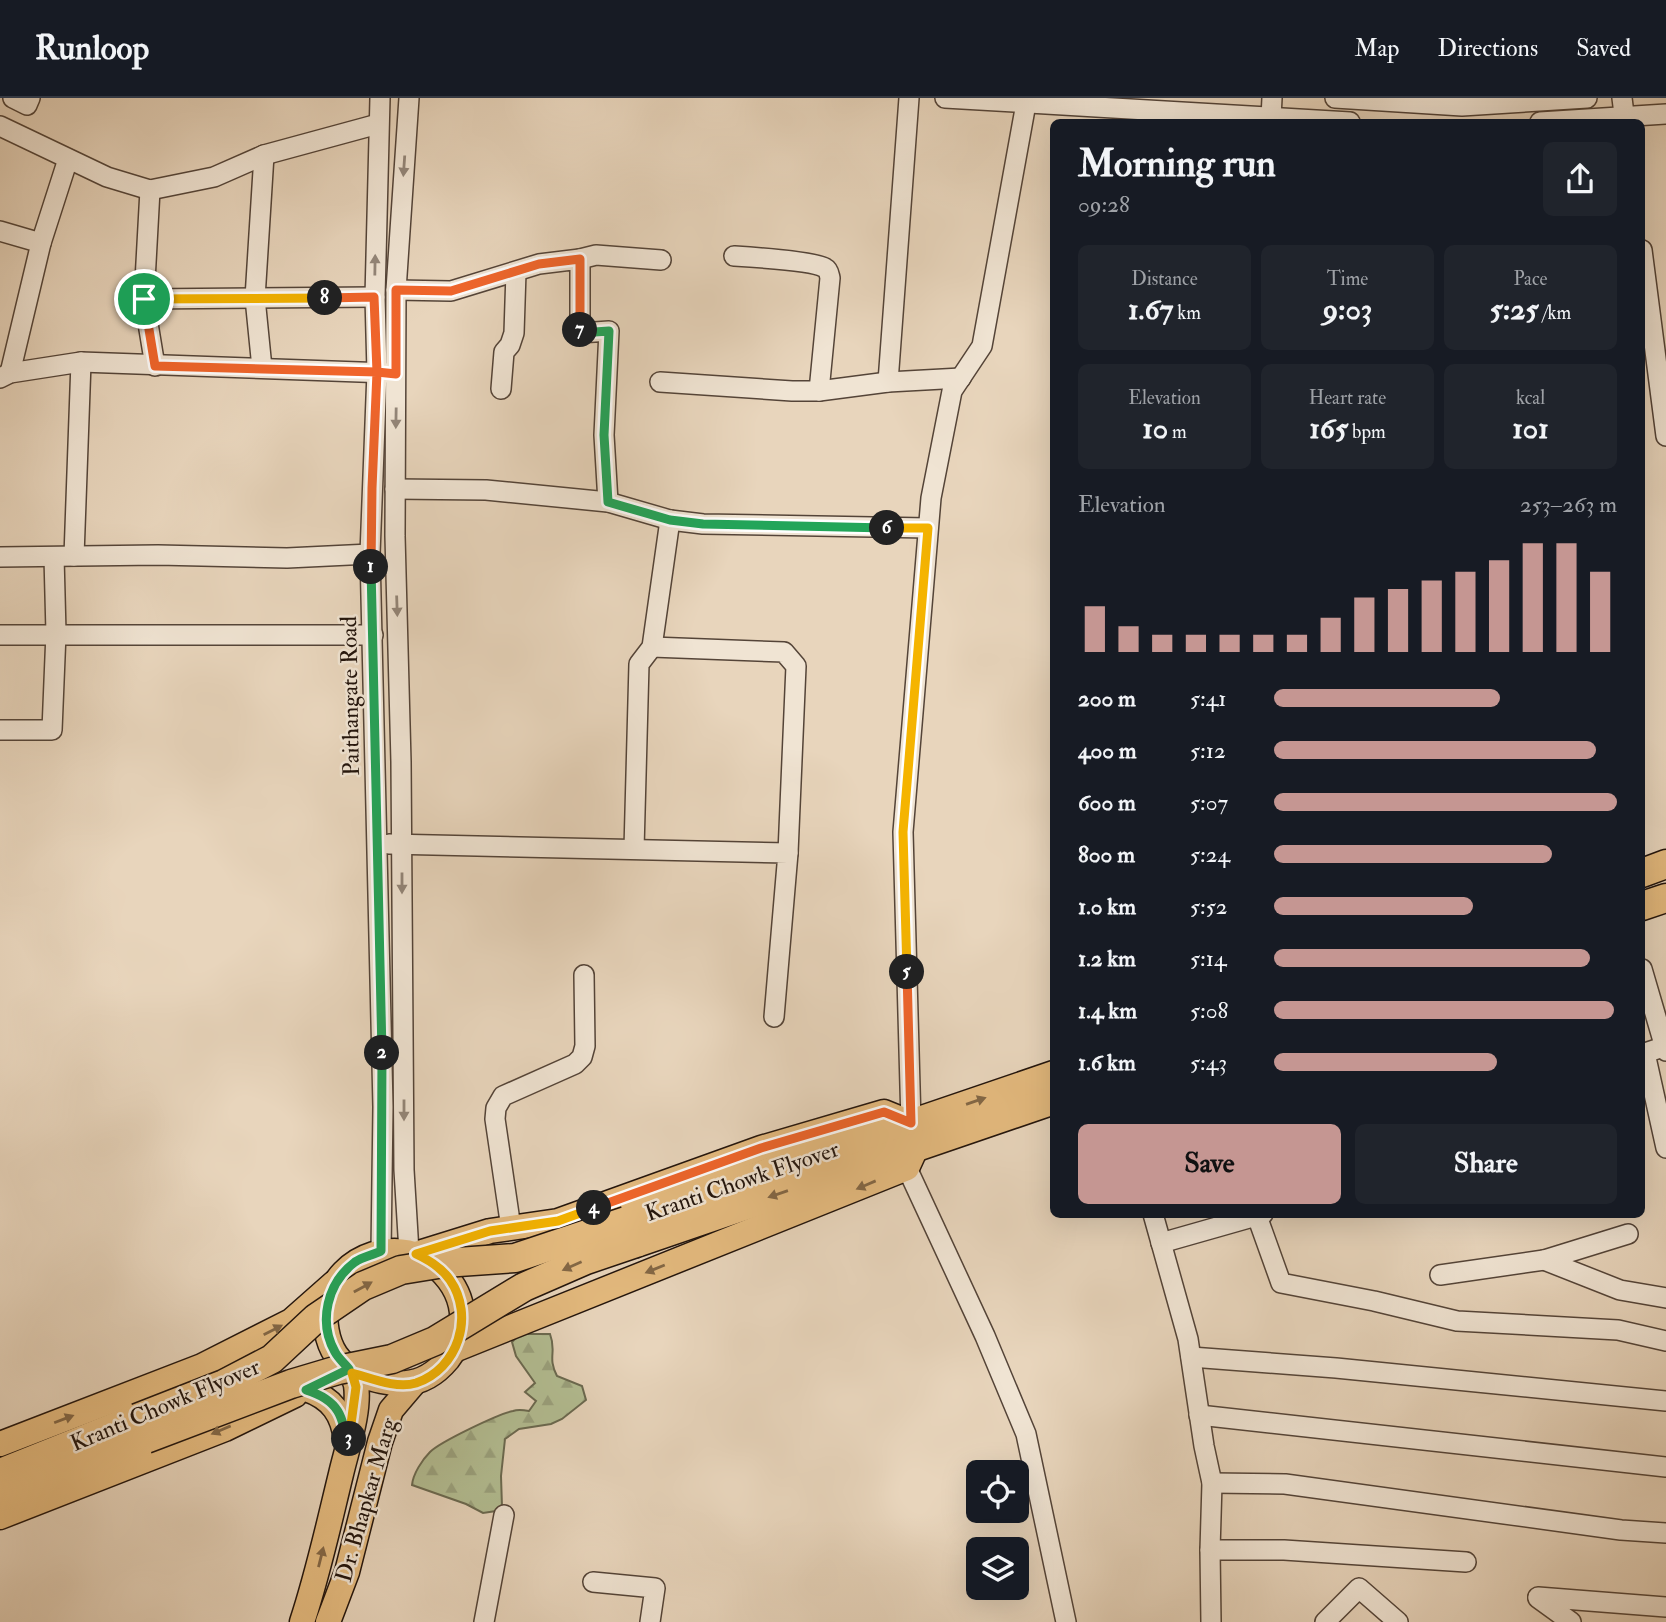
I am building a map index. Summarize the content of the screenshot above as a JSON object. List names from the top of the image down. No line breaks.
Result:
{"streets":{"highway":["Kranti Chowk Flyover"],"main road":["Dr. Bhapkar Marg"],"street":["Paithangate Road"]},"crossings":[["Paithangate Road","Dr. Bhapkar Marg"]],"page":{"header":"Runloop","nav":["Map","Directions","Saved"],"heading":["Morning run","09:28"],"stats":[["Distance","1.67 km"],["Time","9:03"],["Pace","5:25 /km"],["Elevation","10 m"],["Heart rate","165 bpm"],["kcal","101"]],"pins":["8","7","6","1","5","2","4","3"],"chart":["Elevation","253–263 m"],"list":[{"name":"200 m","note":"5:41"},{"name":"400 m","note":"5:12"},{"name":"600 m","note":"5:07"},{"name":"800 m","note":"5:24"},{"name":"1.0 km","note":"5:52"},{"name":"1.2 km","note":"5:14"},{"name":"1.4 km","note":"5:08"},{"name":"1.6 km","note":"5:43"}],"buttons":["Save","Share"]}}
